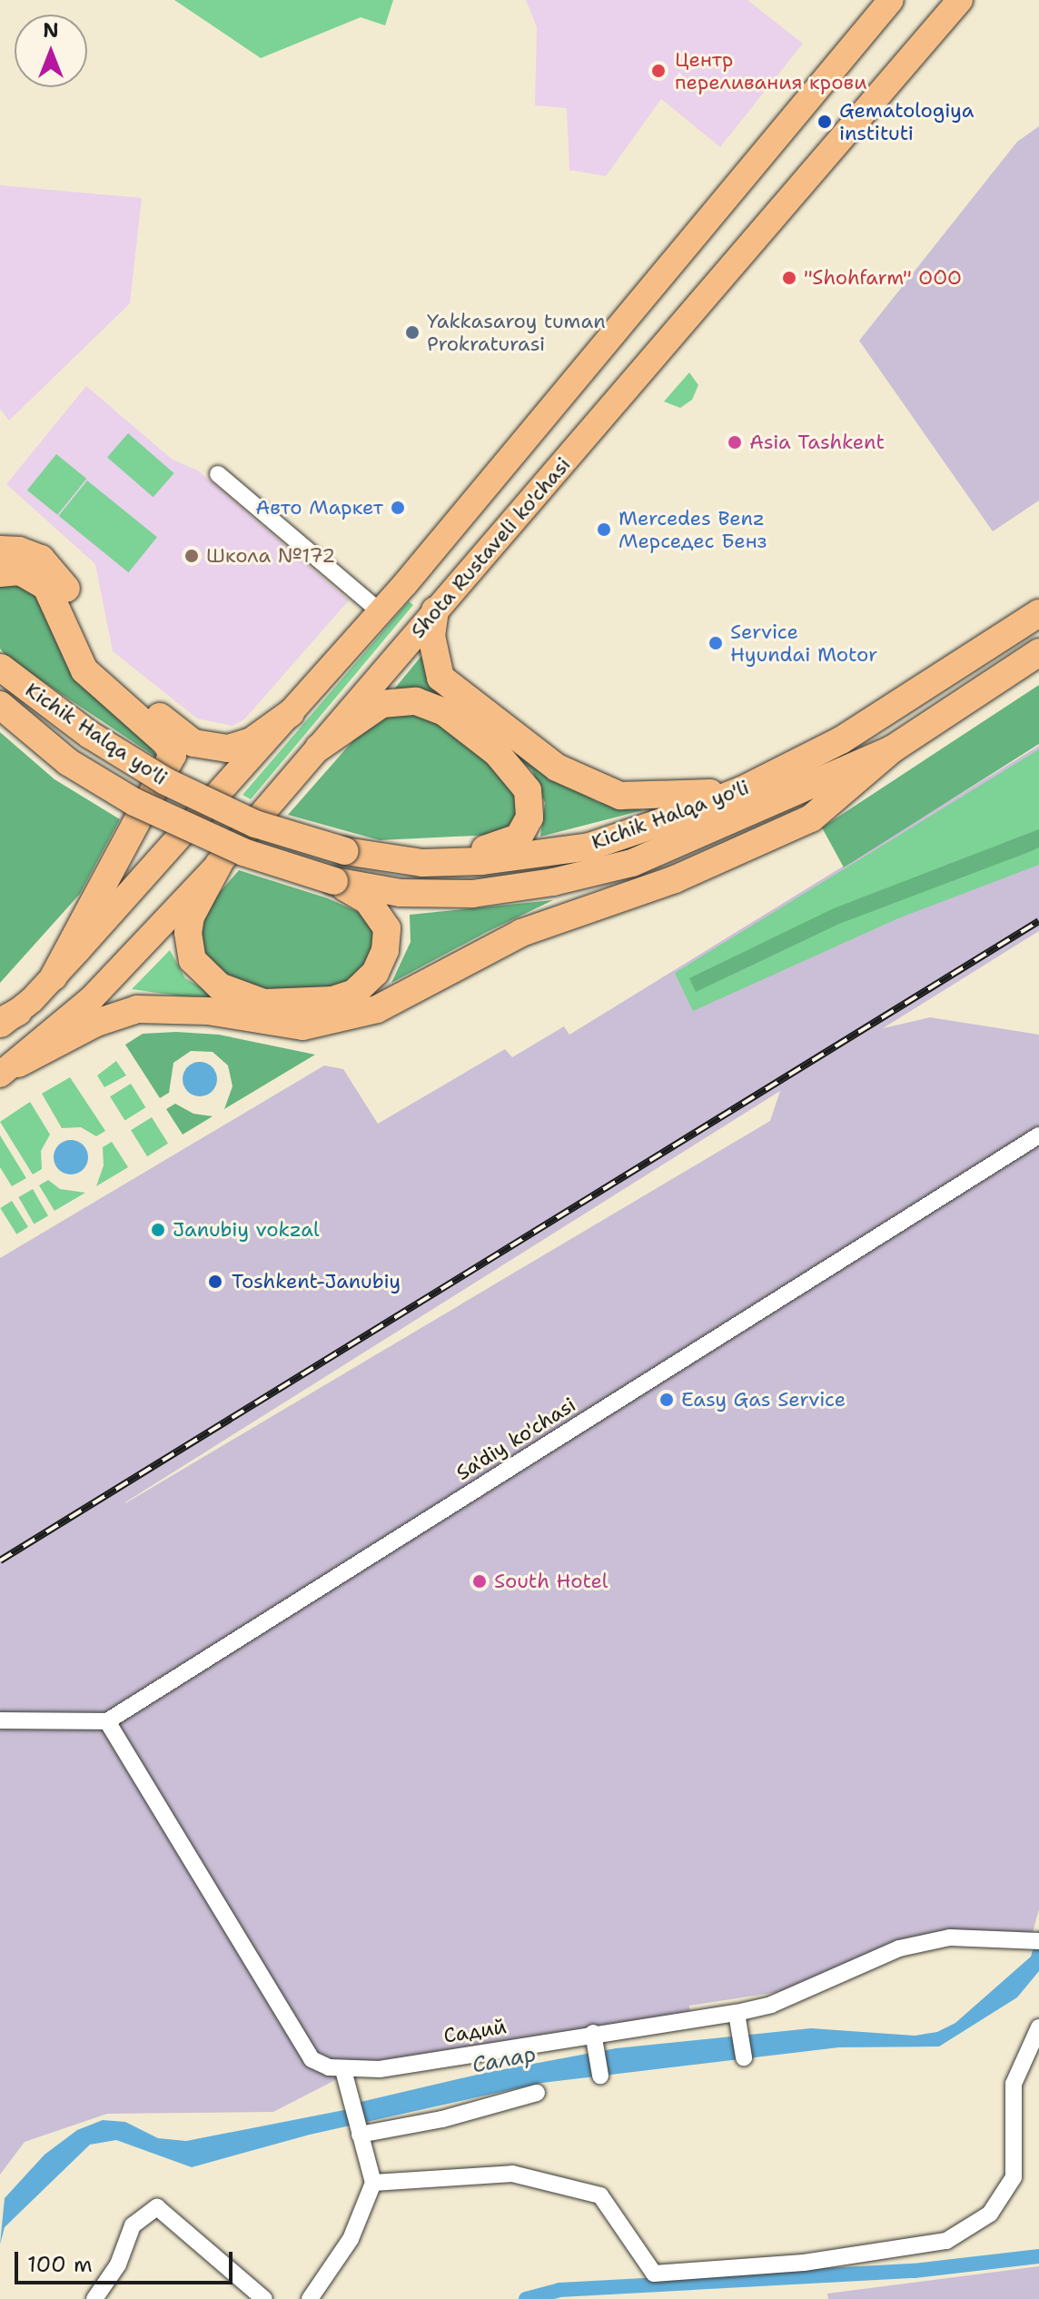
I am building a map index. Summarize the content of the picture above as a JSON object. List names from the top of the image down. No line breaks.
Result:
{"streets":{"highway":["Kichik Halqa yo'li"],"main road":["Shota Rustaveli ko'chasi"],"street":["Sa'diy ko'chasi","Садий"]},"crossings":[["Sa'diy ko'chasi","Садий"]],"water":["Салар"],"places":["Центр переливания крови","Gematologiya instituti","\"Shohfarm\" OOO","Yakkasaroy tuman Prokraturasi","Asia Tashkent","Авто Маркет","Mercedes Benz Мерседес Бенз","Школа №172","Service Hyundai Motor","Janubiy vokzal","Toshkent-Janubiy","Easy Gas Service","South Hotel"],"scale_bar":"100 m","north":"top"}
